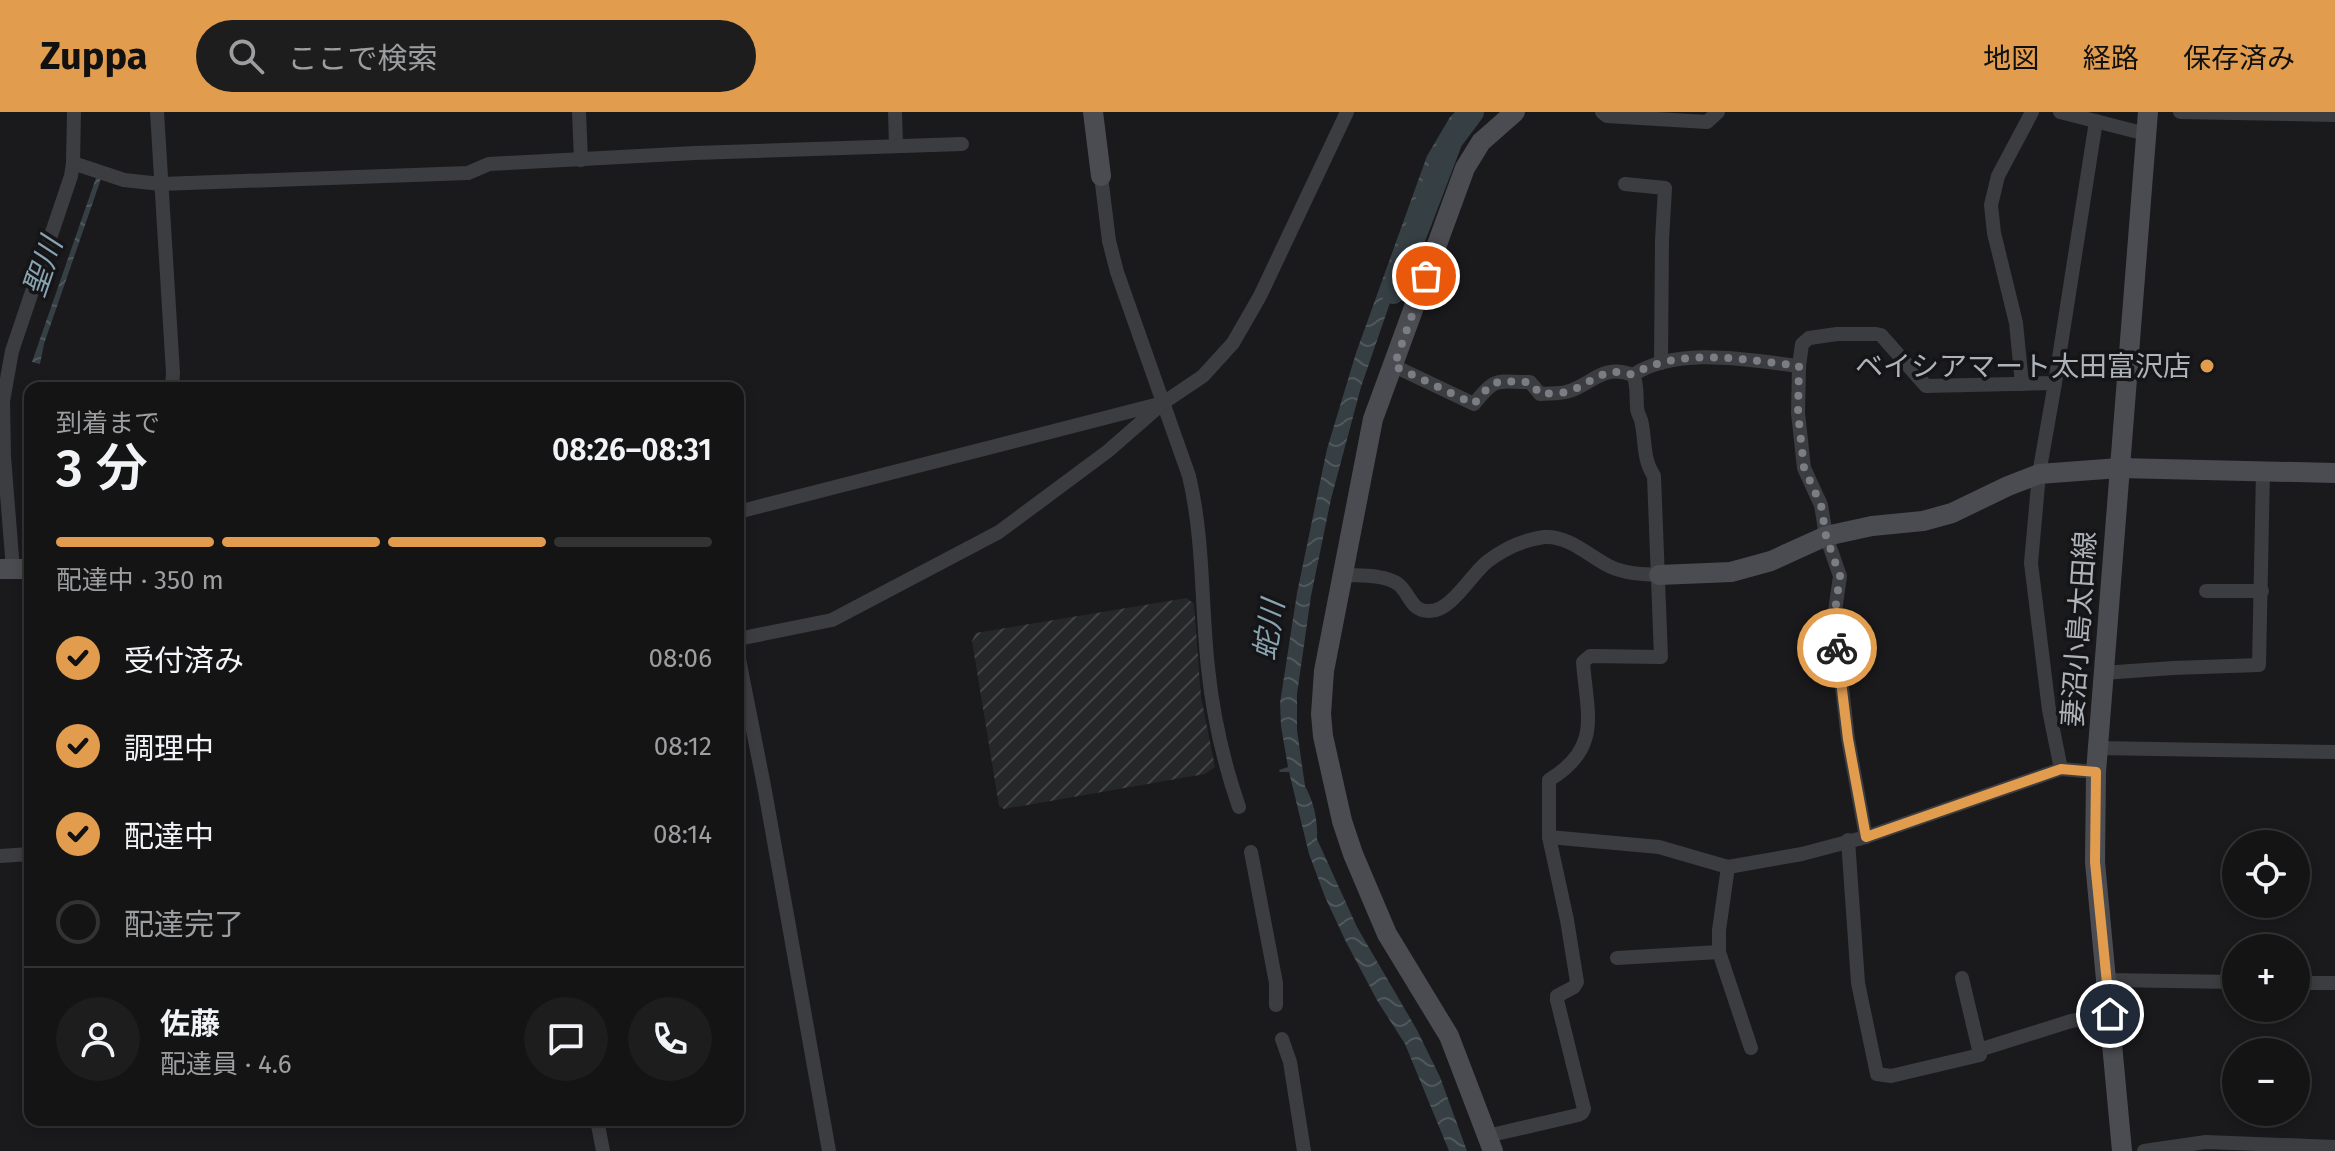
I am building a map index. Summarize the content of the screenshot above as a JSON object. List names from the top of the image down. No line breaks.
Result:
{"streets":{"street":["妻沼小島太田線"]},"water":["聖川","蛇川"],"places":["ベイシアマート太田富沢店"],"page":{"header":"Zuppa","search":"ここで検索","nav":["地図","経路","保存済み"],"heading":["3 分","到着まで","08:26–08:31"],"panel":["佐藤","配達員 · 4.6"],"bar":"配達中 · 350 m","list":[["受付済み","08:06"],["調理中","08:12"],["配達中","08:14"],"配達完了"],"map_buttons":["+","−"]}}
